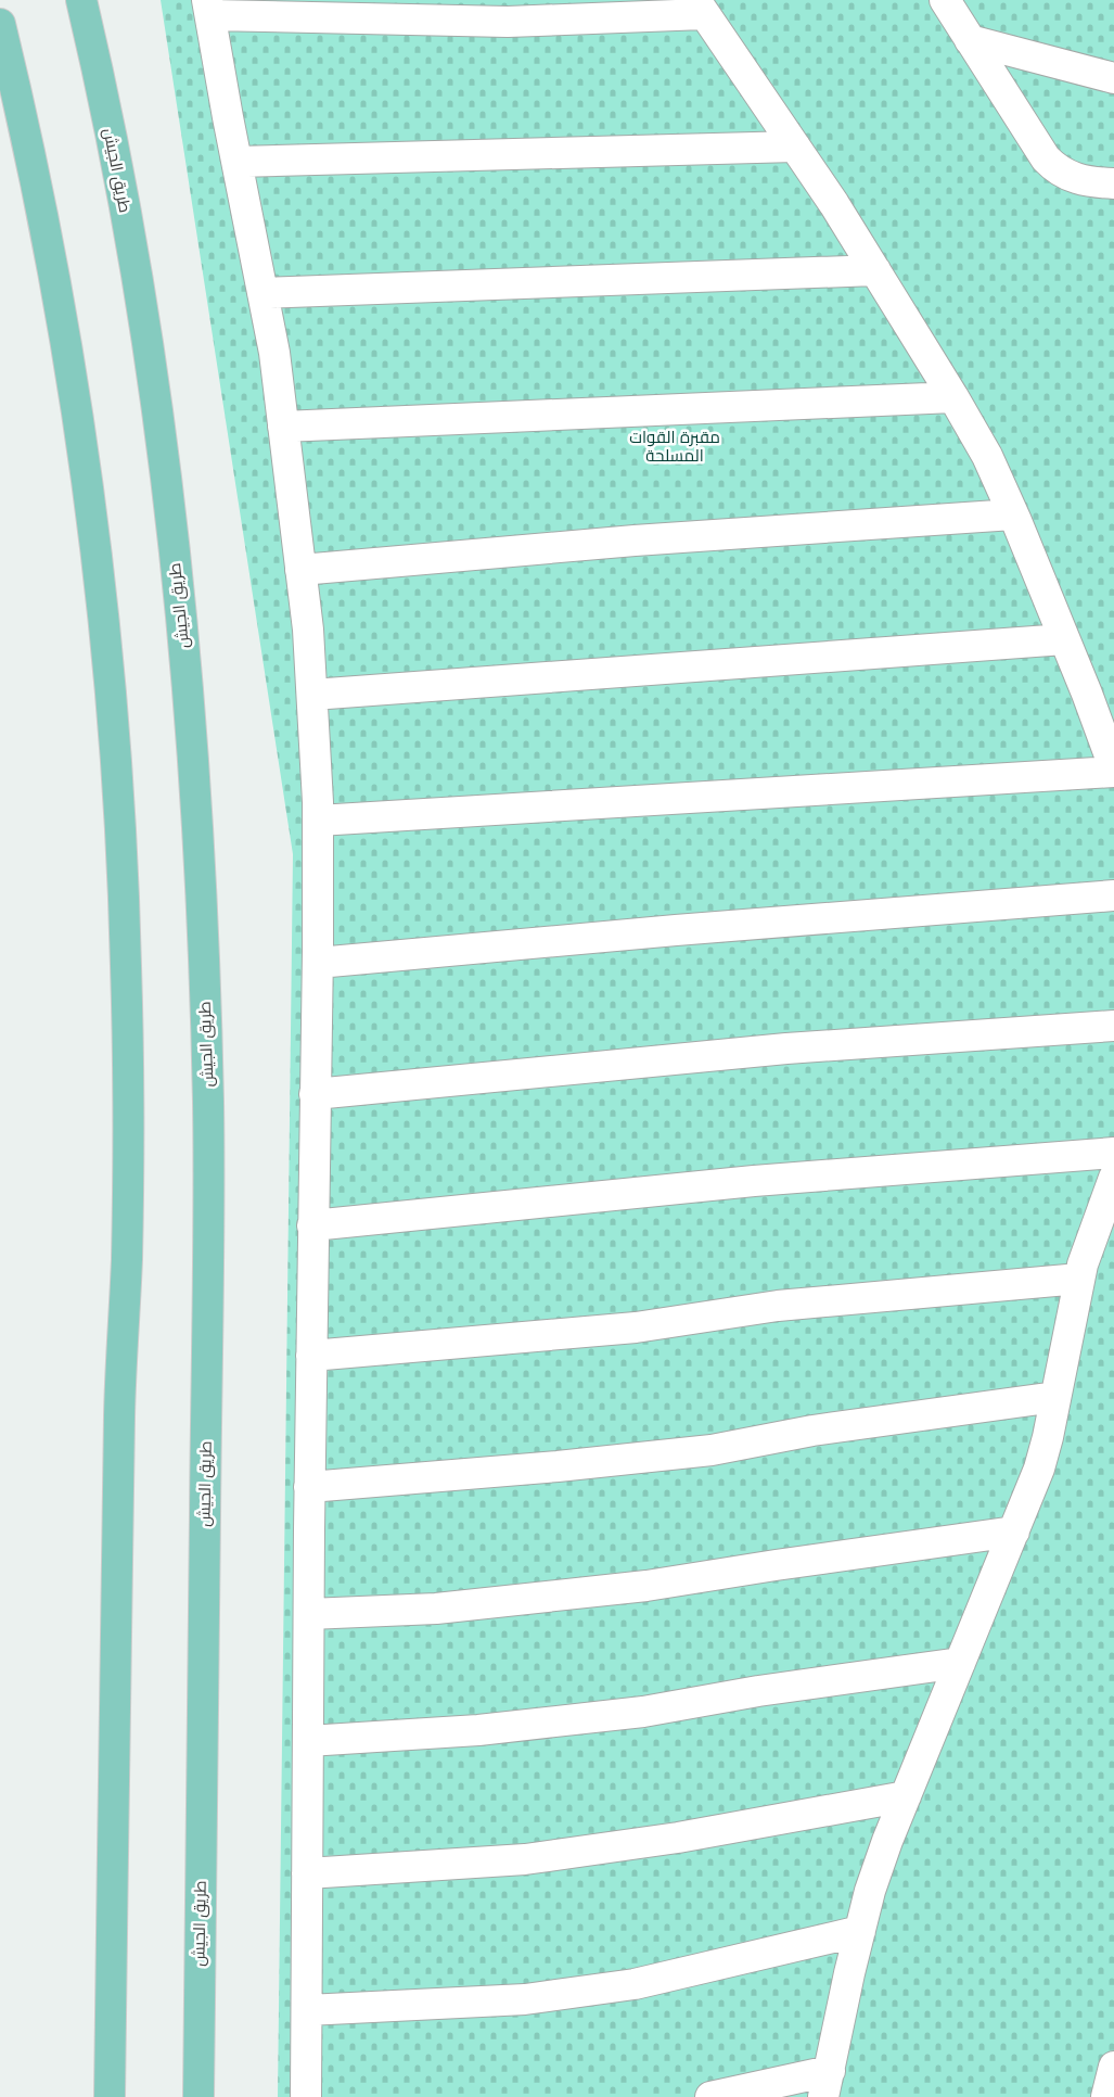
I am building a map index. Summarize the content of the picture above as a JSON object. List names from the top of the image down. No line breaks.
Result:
{"streets":{"main road":["طريق الجيش"]},"parks":["مقبرة القوات المسلحة"]}
